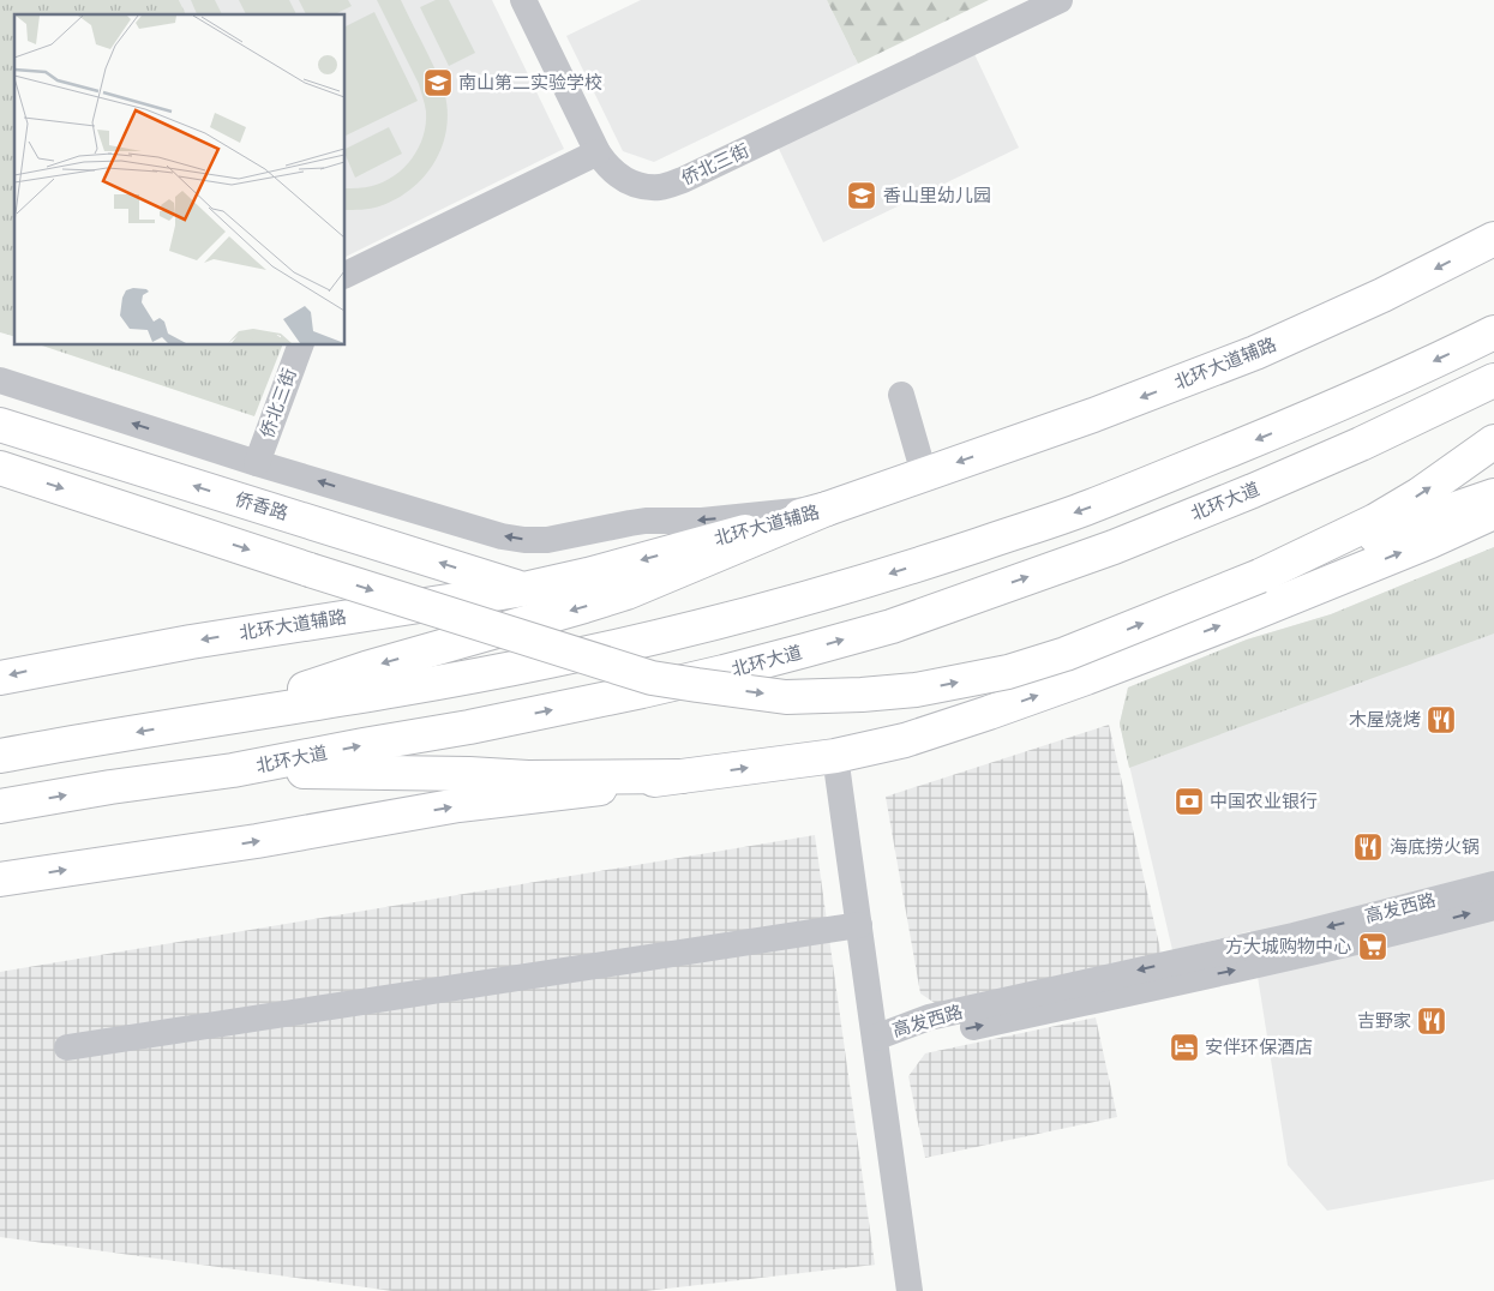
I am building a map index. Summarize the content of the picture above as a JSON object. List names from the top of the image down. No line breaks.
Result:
{"streets":{"main road":["北环大道辅路","北环大道","侨香路"],"street":["侨北三街","高发西路"]},"crossings":[["北环大道辅路","侨香路"]],"places":{"school or university":["南山第二实验学校","香山里幼儿园"],"restaurant":["木屋烧烤","海底捞火锅","吉野家"],"bank":["中国农业银行"],"supermarket":["方大城购物中心"],"hotel":["安伴环保酒店"]}}
